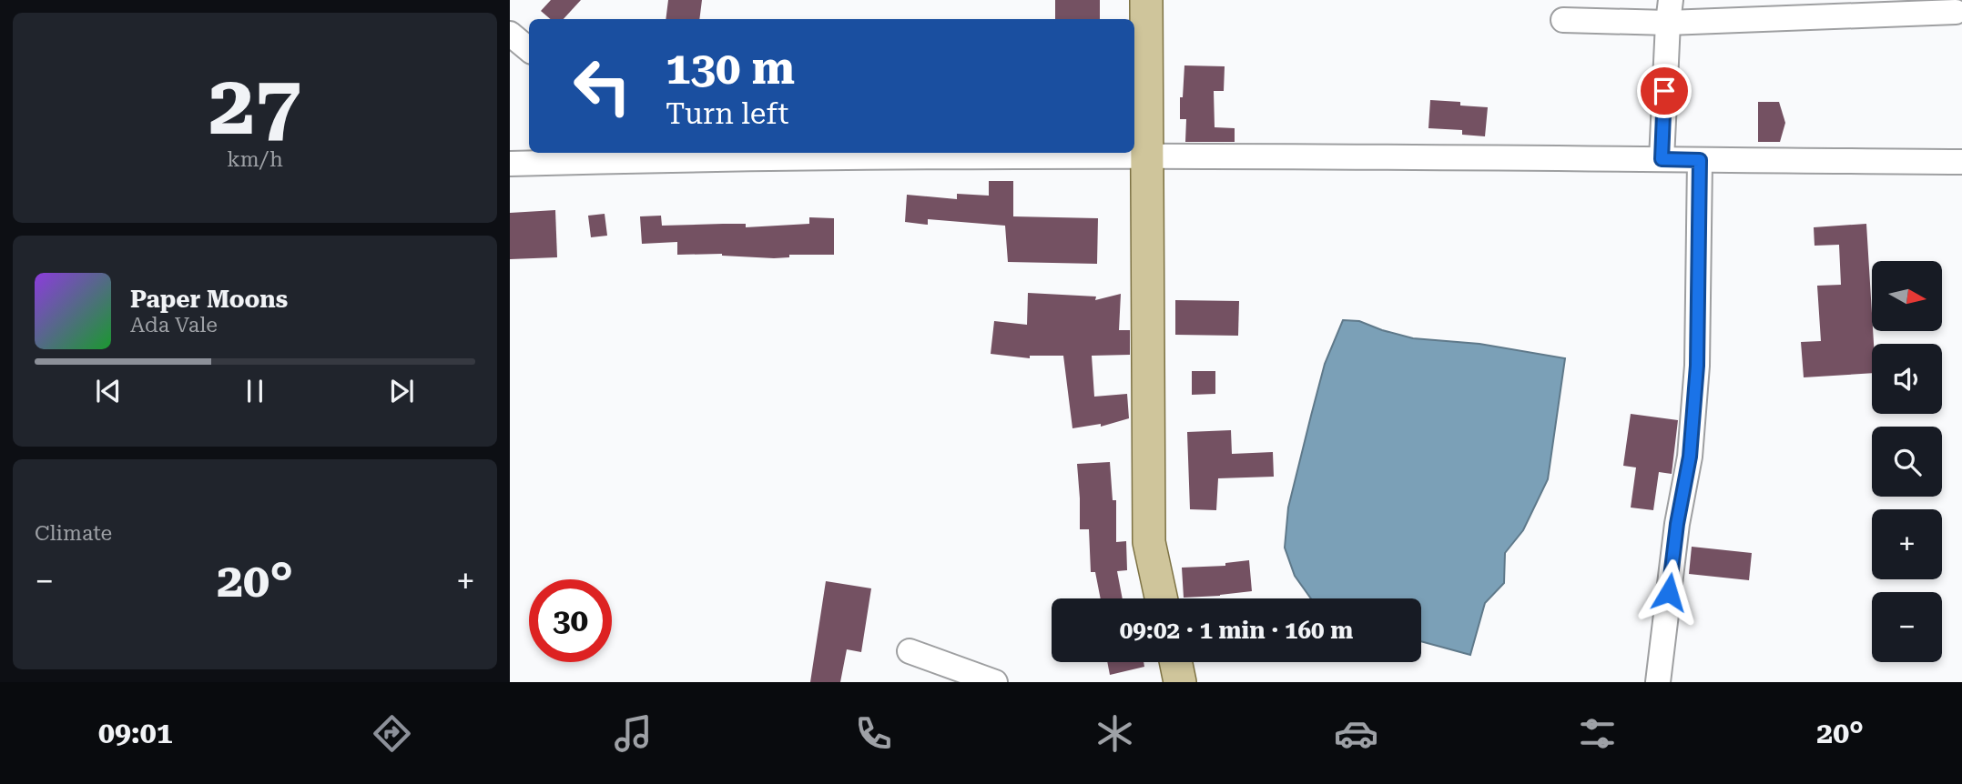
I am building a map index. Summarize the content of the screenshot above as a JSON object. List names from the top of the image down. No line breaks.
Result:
{"north":"right","page":{"tile":[["27","km/h"],"Climate"],"turn":["130 m","Turn left"],"map_buttons":["+","−"],"song":["Paper Moons","Ada Vale"],"heat":["−","20°","+"],"limit":"30","trip":"09:02 · 1 min · 160 m","tabs":["09:01","20°"]}}
